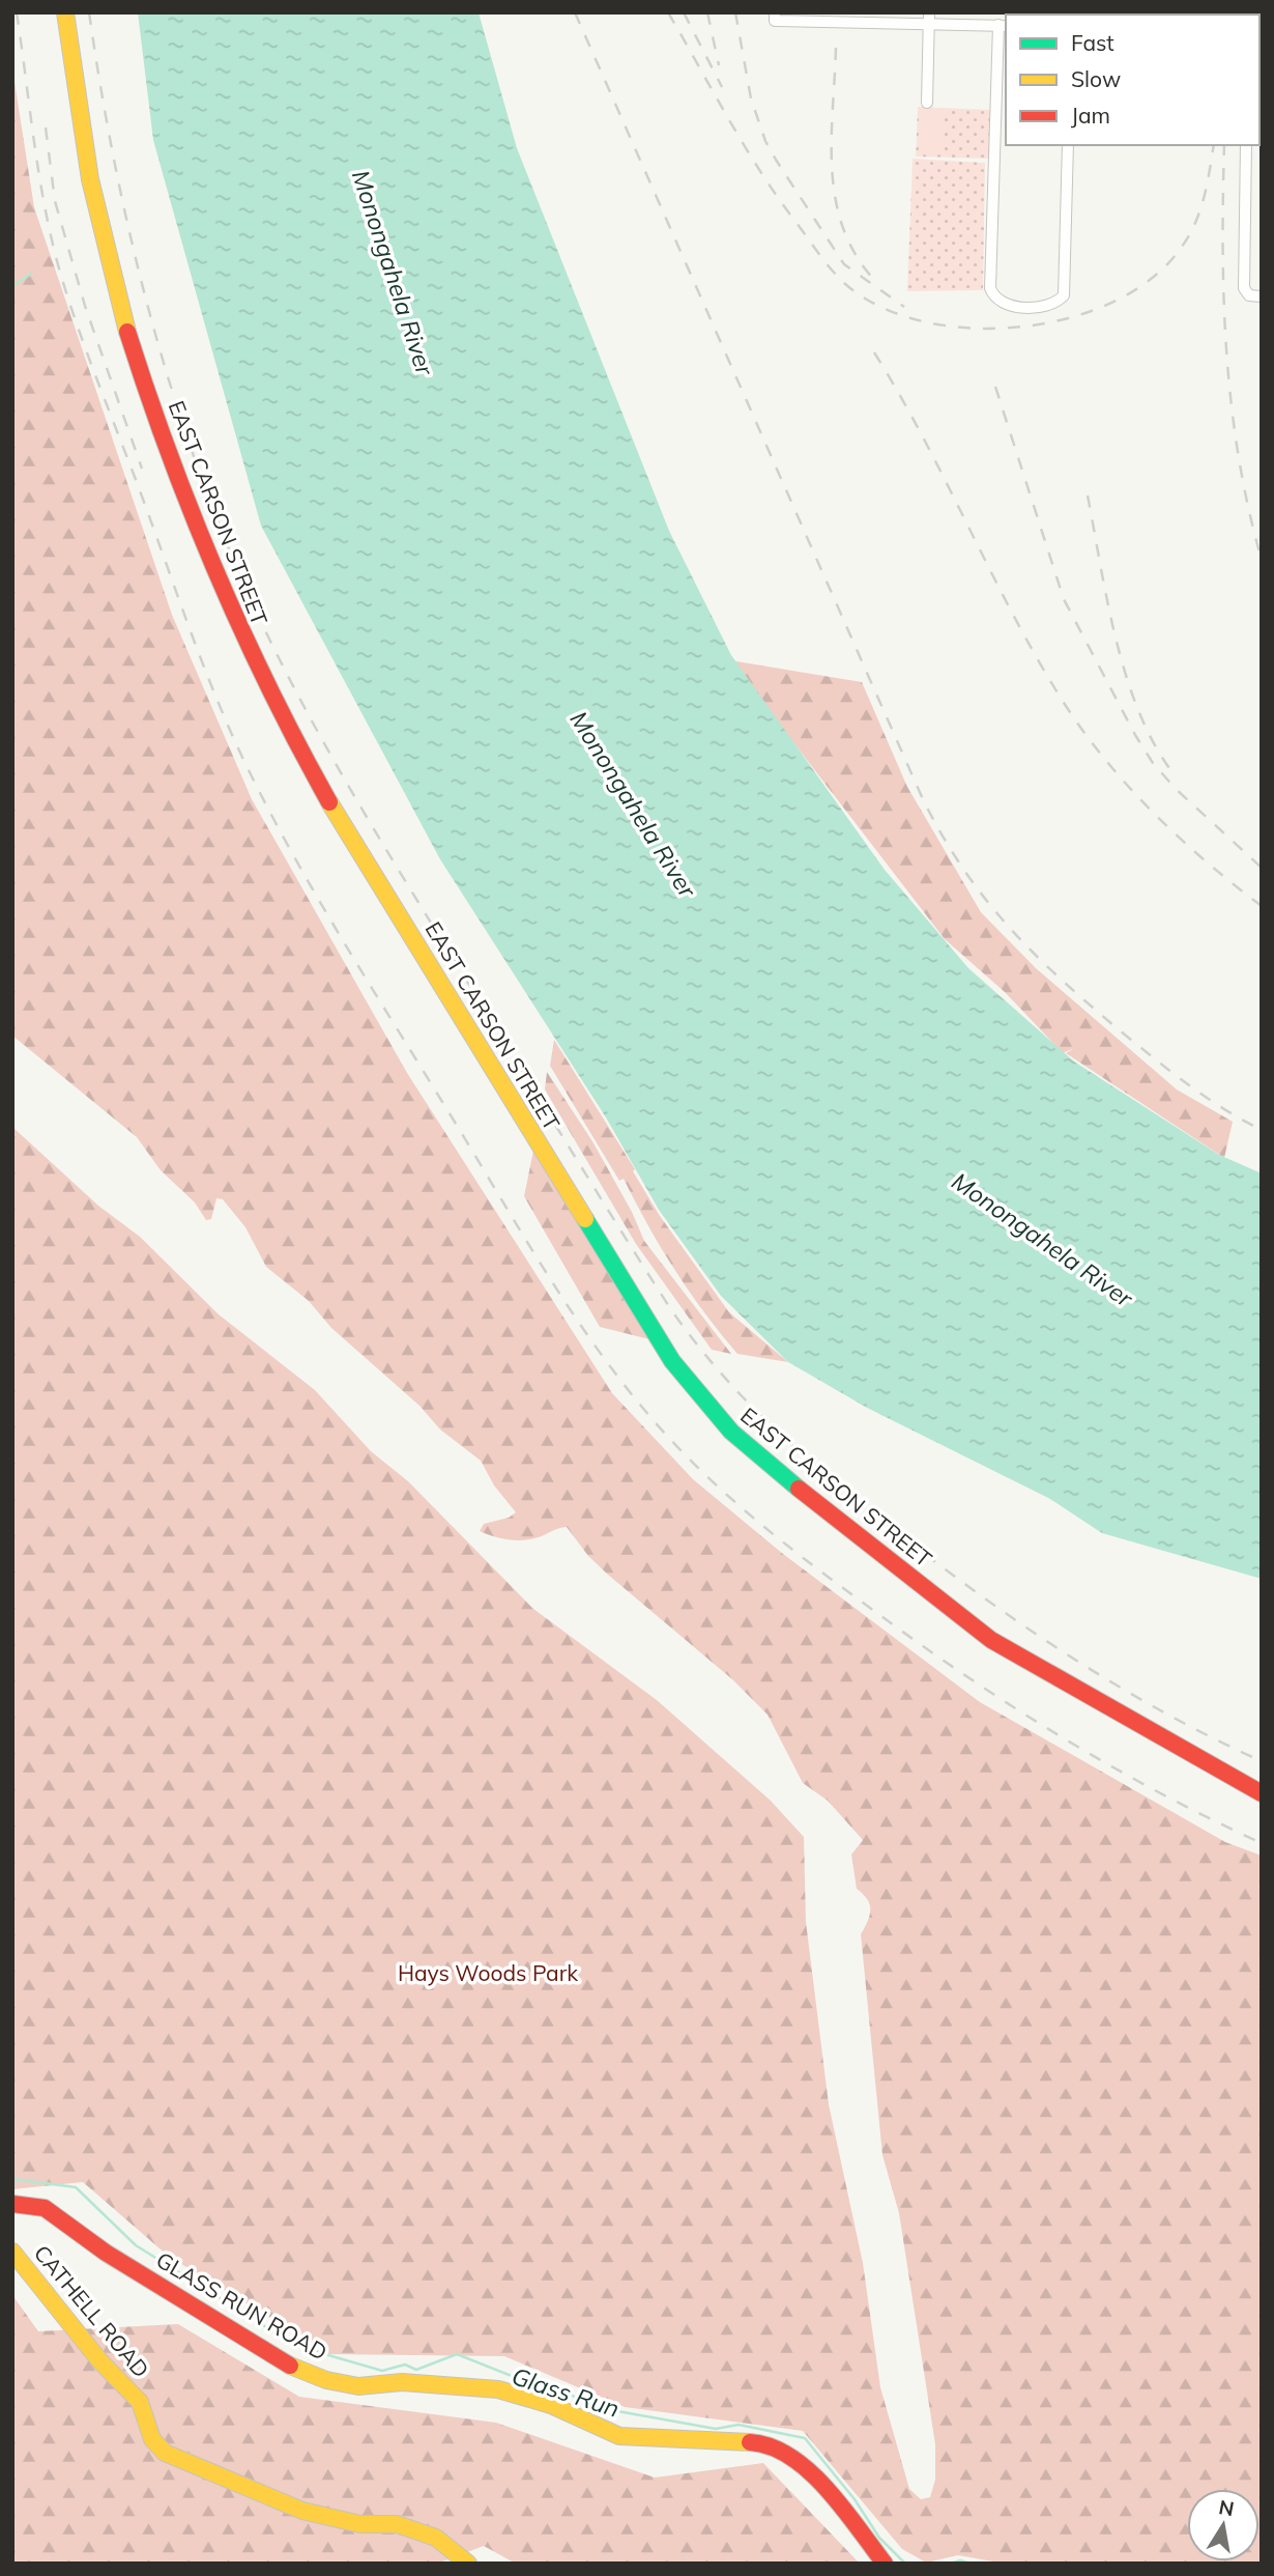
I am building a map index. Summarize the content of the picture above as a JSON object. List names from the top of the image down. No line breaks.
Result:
{"streets":{"main road":["EAST CARSON STREET","GLASS RUN ROAD","CATHELL ROAD"]},"water":["Monongahela River","Glass Run"],"parks":["Hays Woods Park"],"legend":["Fast","Slow","Jam"],"north":"top"}
